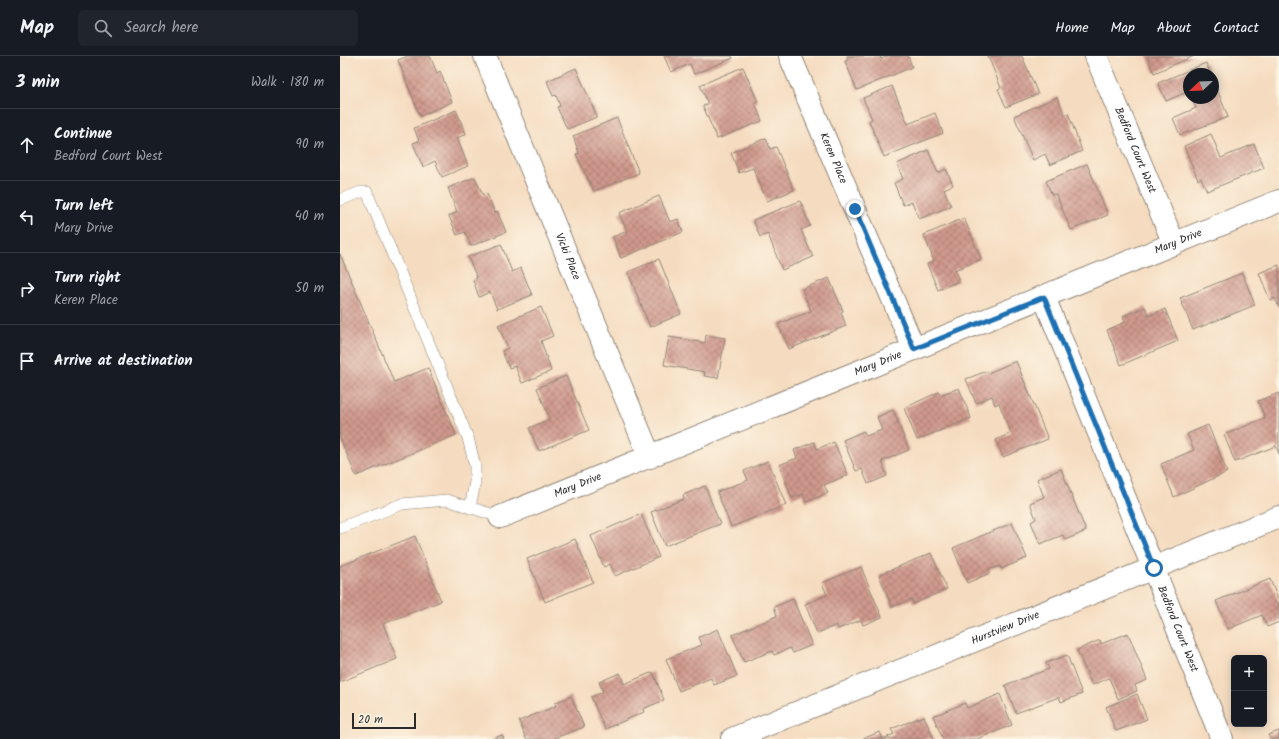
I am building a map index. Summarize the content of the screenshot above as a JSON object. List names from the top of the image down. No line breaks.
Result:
{"streets":{"street":["Bedford Court West","Keren Place","Mary Drive","Vicki Place","Hurstview Drive"]},"crossings":[["Bedford Court West","Mary Drive"],["Bedford Court West","Hurstview Drive"],["Keren Place","Mary Drive"],["Mary Drive","Vicki Place"]],"scale_bar":"20 m","north":"bottom left","page":{"header":"Map","search":"Search here","nav":["Home","Map","About","Contact"],"heading":["3 min","Walk · 180 m"],"list":[["Continue","Bedford Court West","90 m"],["Turn left","Mary Drive","40 m"],["Turn right","Keren Place","50 m"],"Arrive at destination"],"map_buttons":["+","−"],"scale":"20 m"}}
